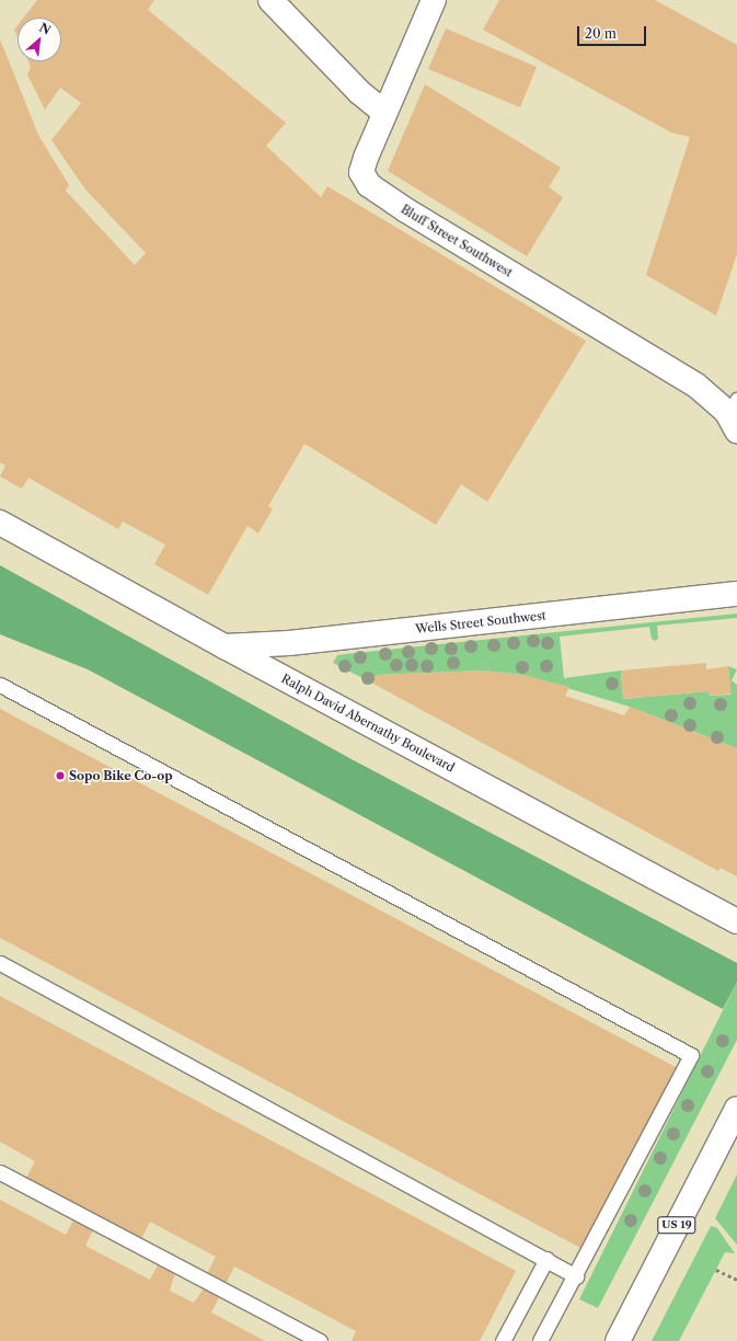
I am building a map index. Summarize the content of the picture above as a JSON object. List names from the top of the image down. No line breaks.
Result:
{"streets":{"street":["Bluff Street Southwest","Wells Street Southwest","Ralph David Abernathy Boulevard","US 19"]},"crossings":[["Wells Street Southwest","Ralph David Abernathy Boulevard"]],"places":["Sopo Bike Co-op"],"scale_bar":"20 m","north":"top right"}
